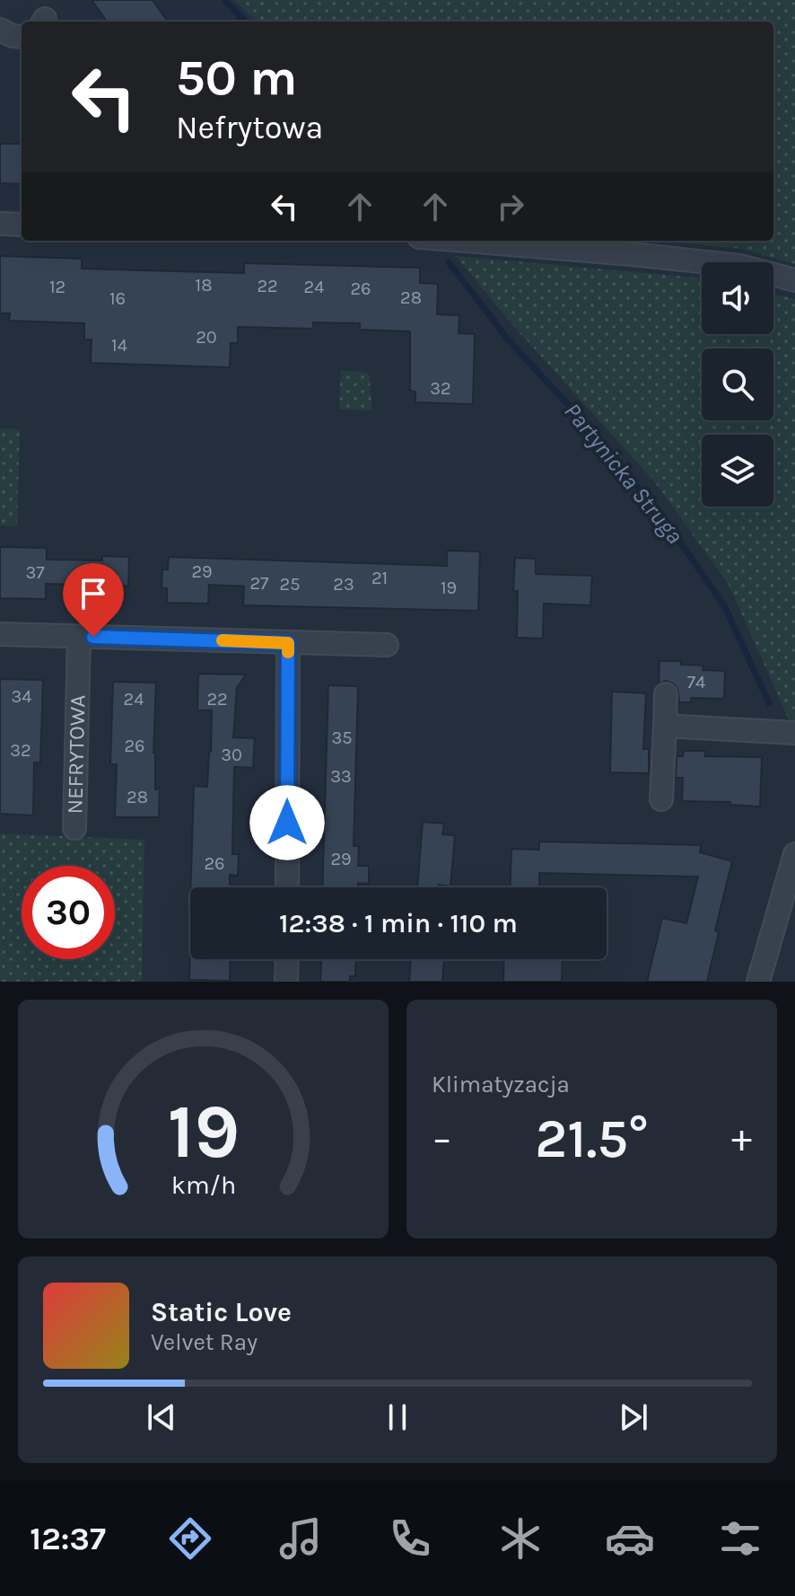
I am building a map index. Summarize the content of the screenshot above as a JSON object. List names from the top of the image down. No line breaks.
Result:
{"streets":{"street":["NEFRYTOWA"]},"water":["Partynicka Struga"],"house_numbers":["18","22","12","24","26","28","16","20","14","32","29","37","21","27","25","23","19","74","34","24","22","35","26","32","30","33","28","29","26"],"page":{"turn":["50 m","Nefrytowa"],"limit":"30","trip":"12:38 · 1 min · 110 m","tile":"Klimatyzacja","heat":["−","21.5°","+"],"song":["Static Love","Velvet Ray"],"tabs":"12:37","gauge":["19","km/h"]}}
